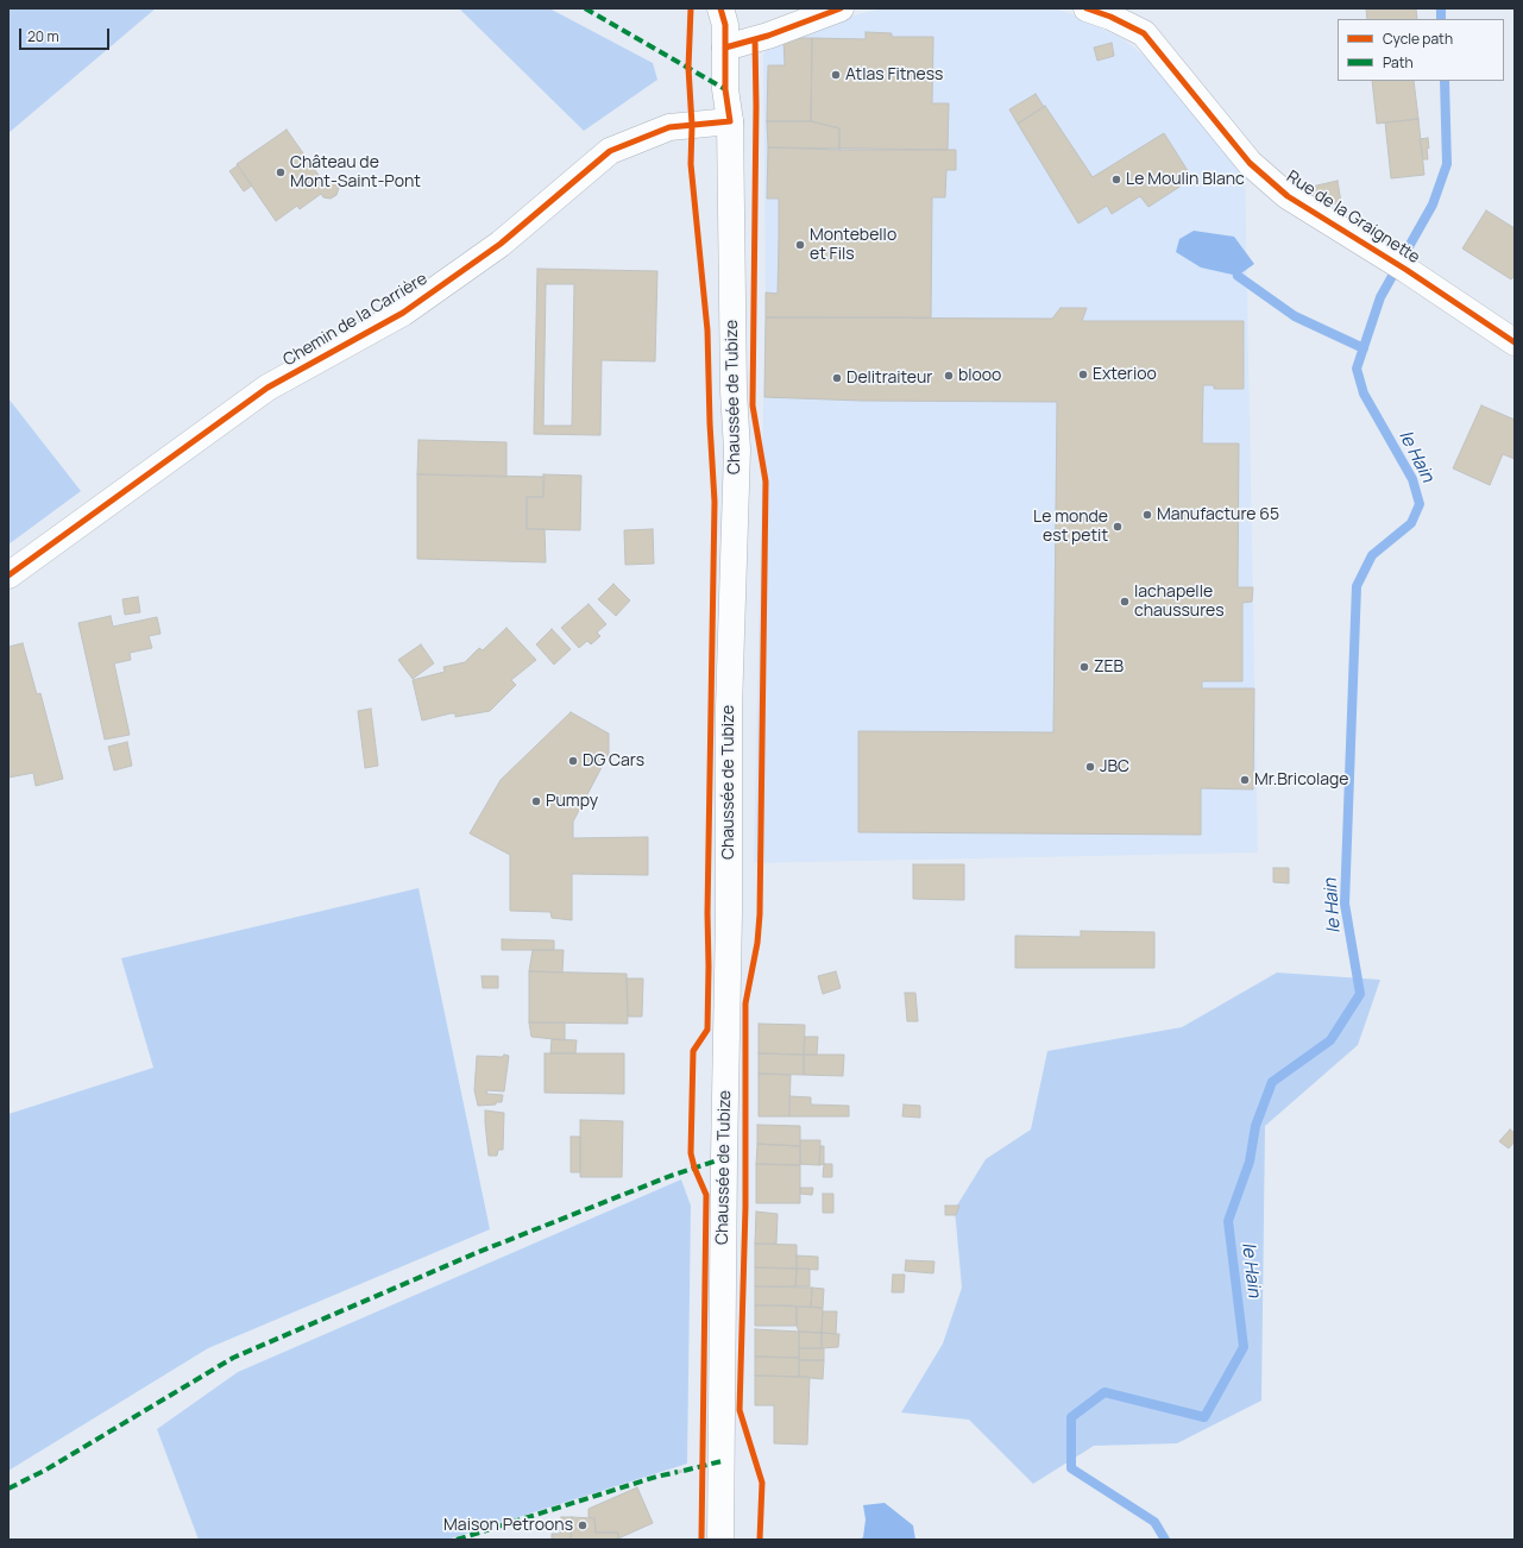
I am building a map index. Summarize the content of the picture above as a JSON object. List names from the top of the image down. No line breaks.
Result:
{"streets":{"street":["Rue de la Graignette","Chemin de la Carrière","Chaussée de Tubize"]},"crossings":[["Chemin de la Carrière","Chaussée de Tubize"]],"water":["le Hain"],"places":["Atlas Fitness","Château de Mont-Saint-Pont","Le Moulin Blanc","Montebello et Fils","Exterioo","blooo","Delitraiteur","Manufacture 65","Le monde est petit","lachapelle chaussures","ZEB","DG Cars","JBC","Mr.Bricolage","Pumpy","Maison Petroons"],"legend":["Cycle path","Path"],"scale_bar":"20 m"}
